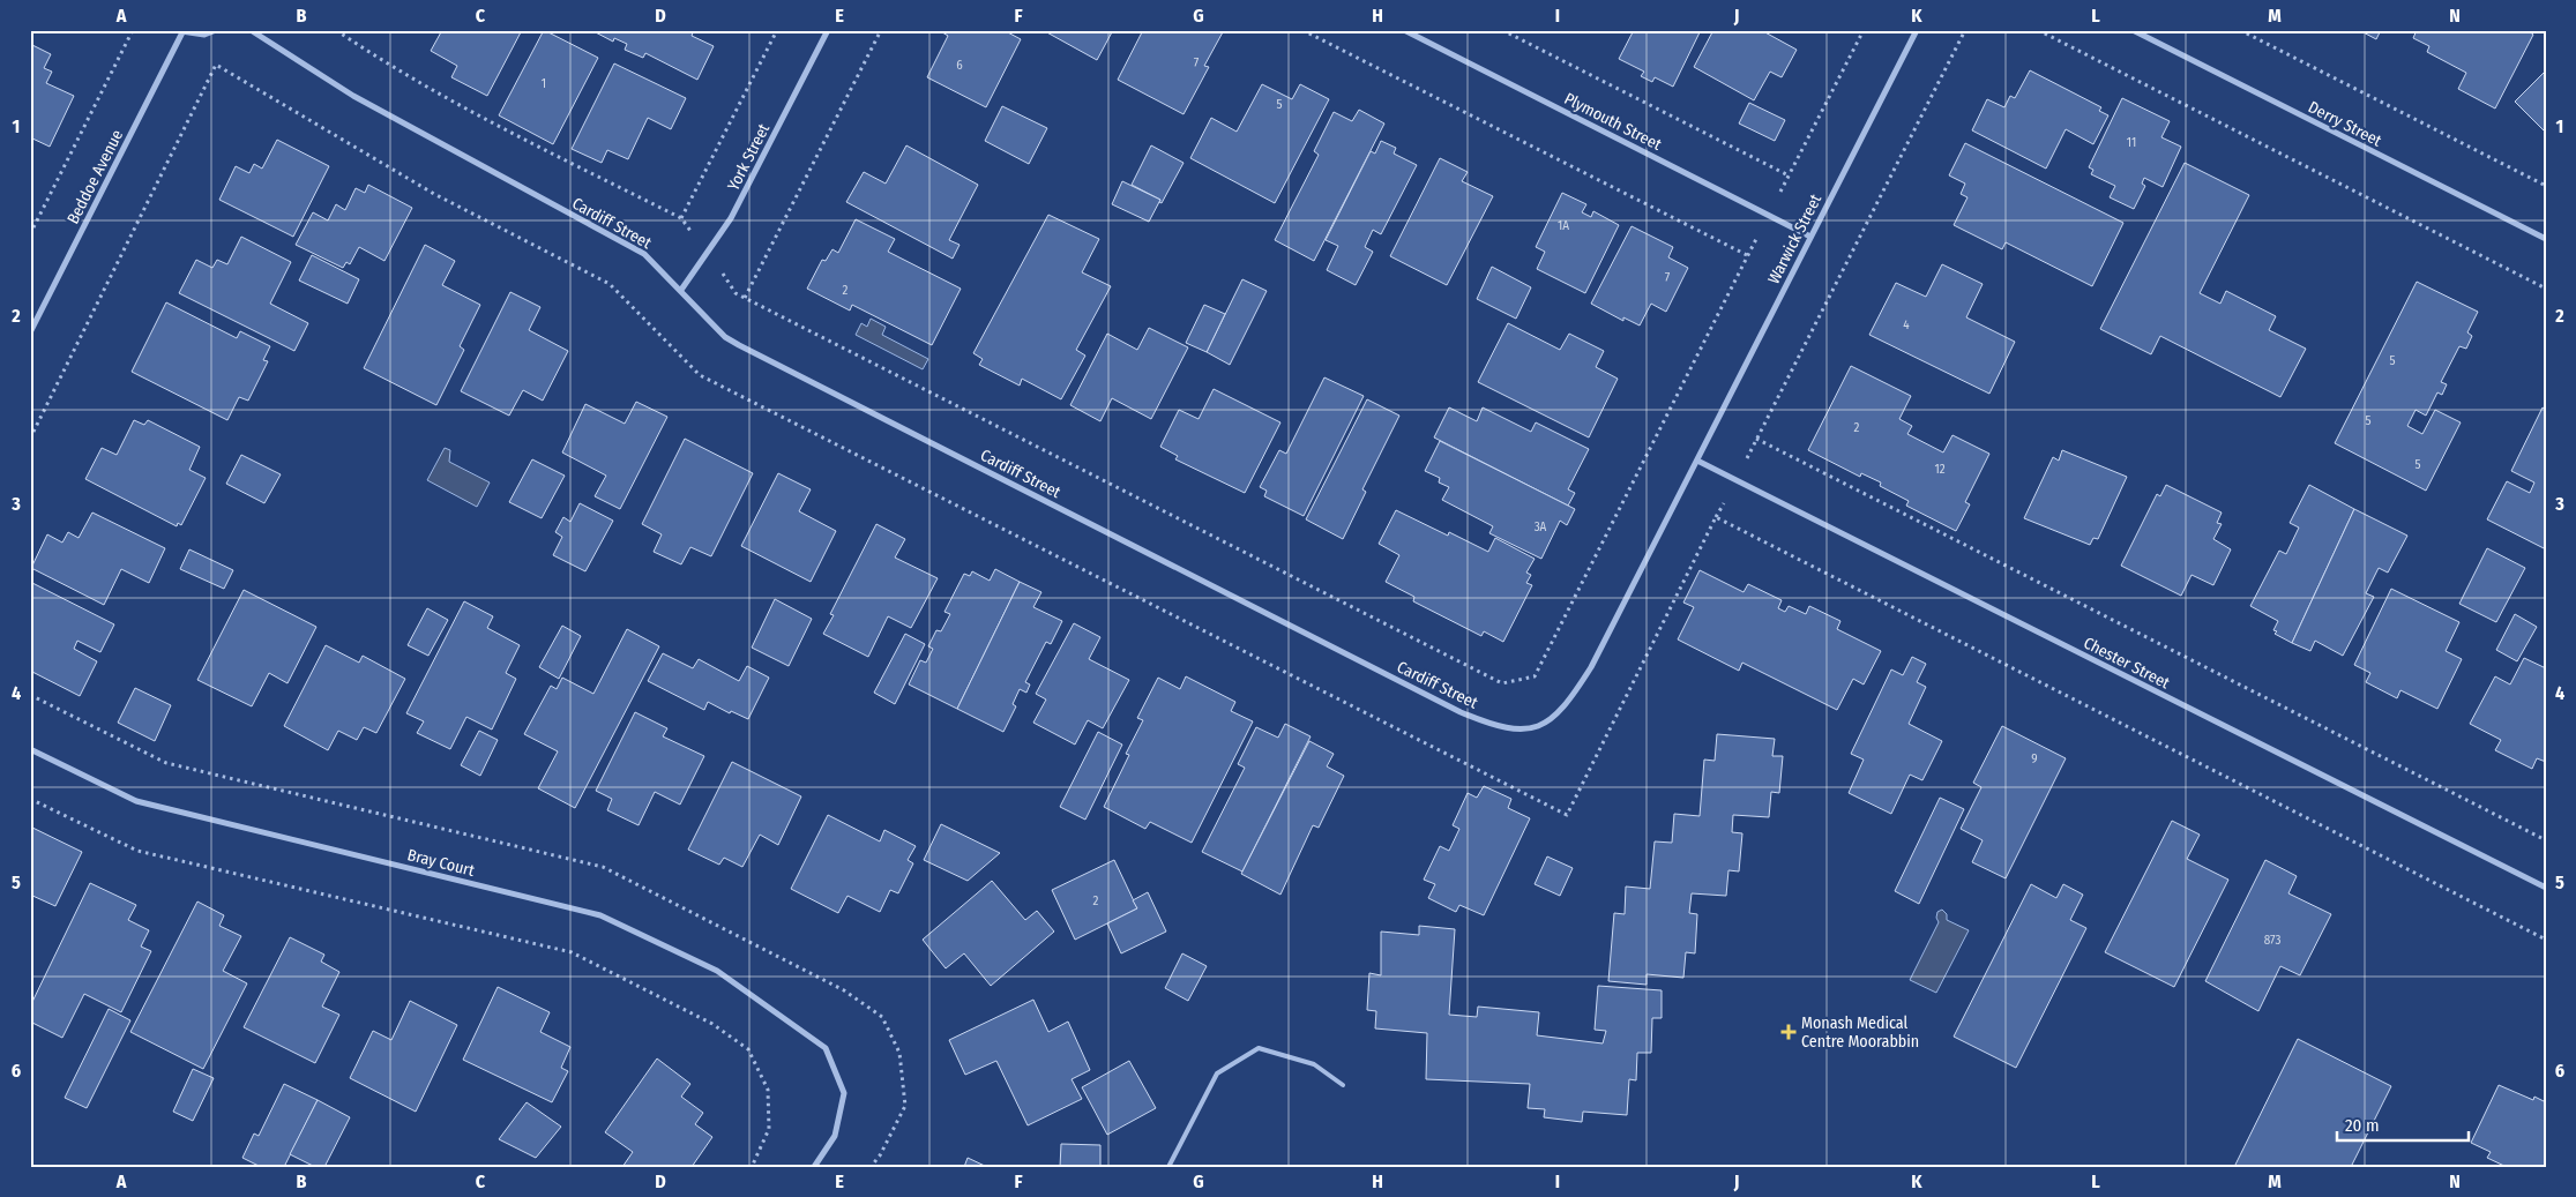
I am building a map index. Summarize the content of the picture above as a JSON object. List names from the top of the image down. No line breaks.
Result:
{"streets":{"street":["Plymouth Street","Derry Street","York Street","Beddoe Avenue","Cardiff Street","Warwick Street","Chester Street","Bray Court"]},"crossings":[["Plymouth Street","Warwick Street"],["York Street","Cardiff Street"],["Cardiff Street","Warwick Street"],["Cardiff Street","Chester Street"],["Warwick Street","Chester Street"]],"places":{"health":["Monash Medical Centre Moorabbin"]},"house_numbers":["7","6","1","5","11","1A","7","2","4","5","5","2","5","12","3A","9","2","873"],"scale_bar":"20 m","grid":{"columns":["A","B","C","D","E","F","G","H","I","J","K","L","M","N"],"rows":["1","2","3","4","5","6"]}}
